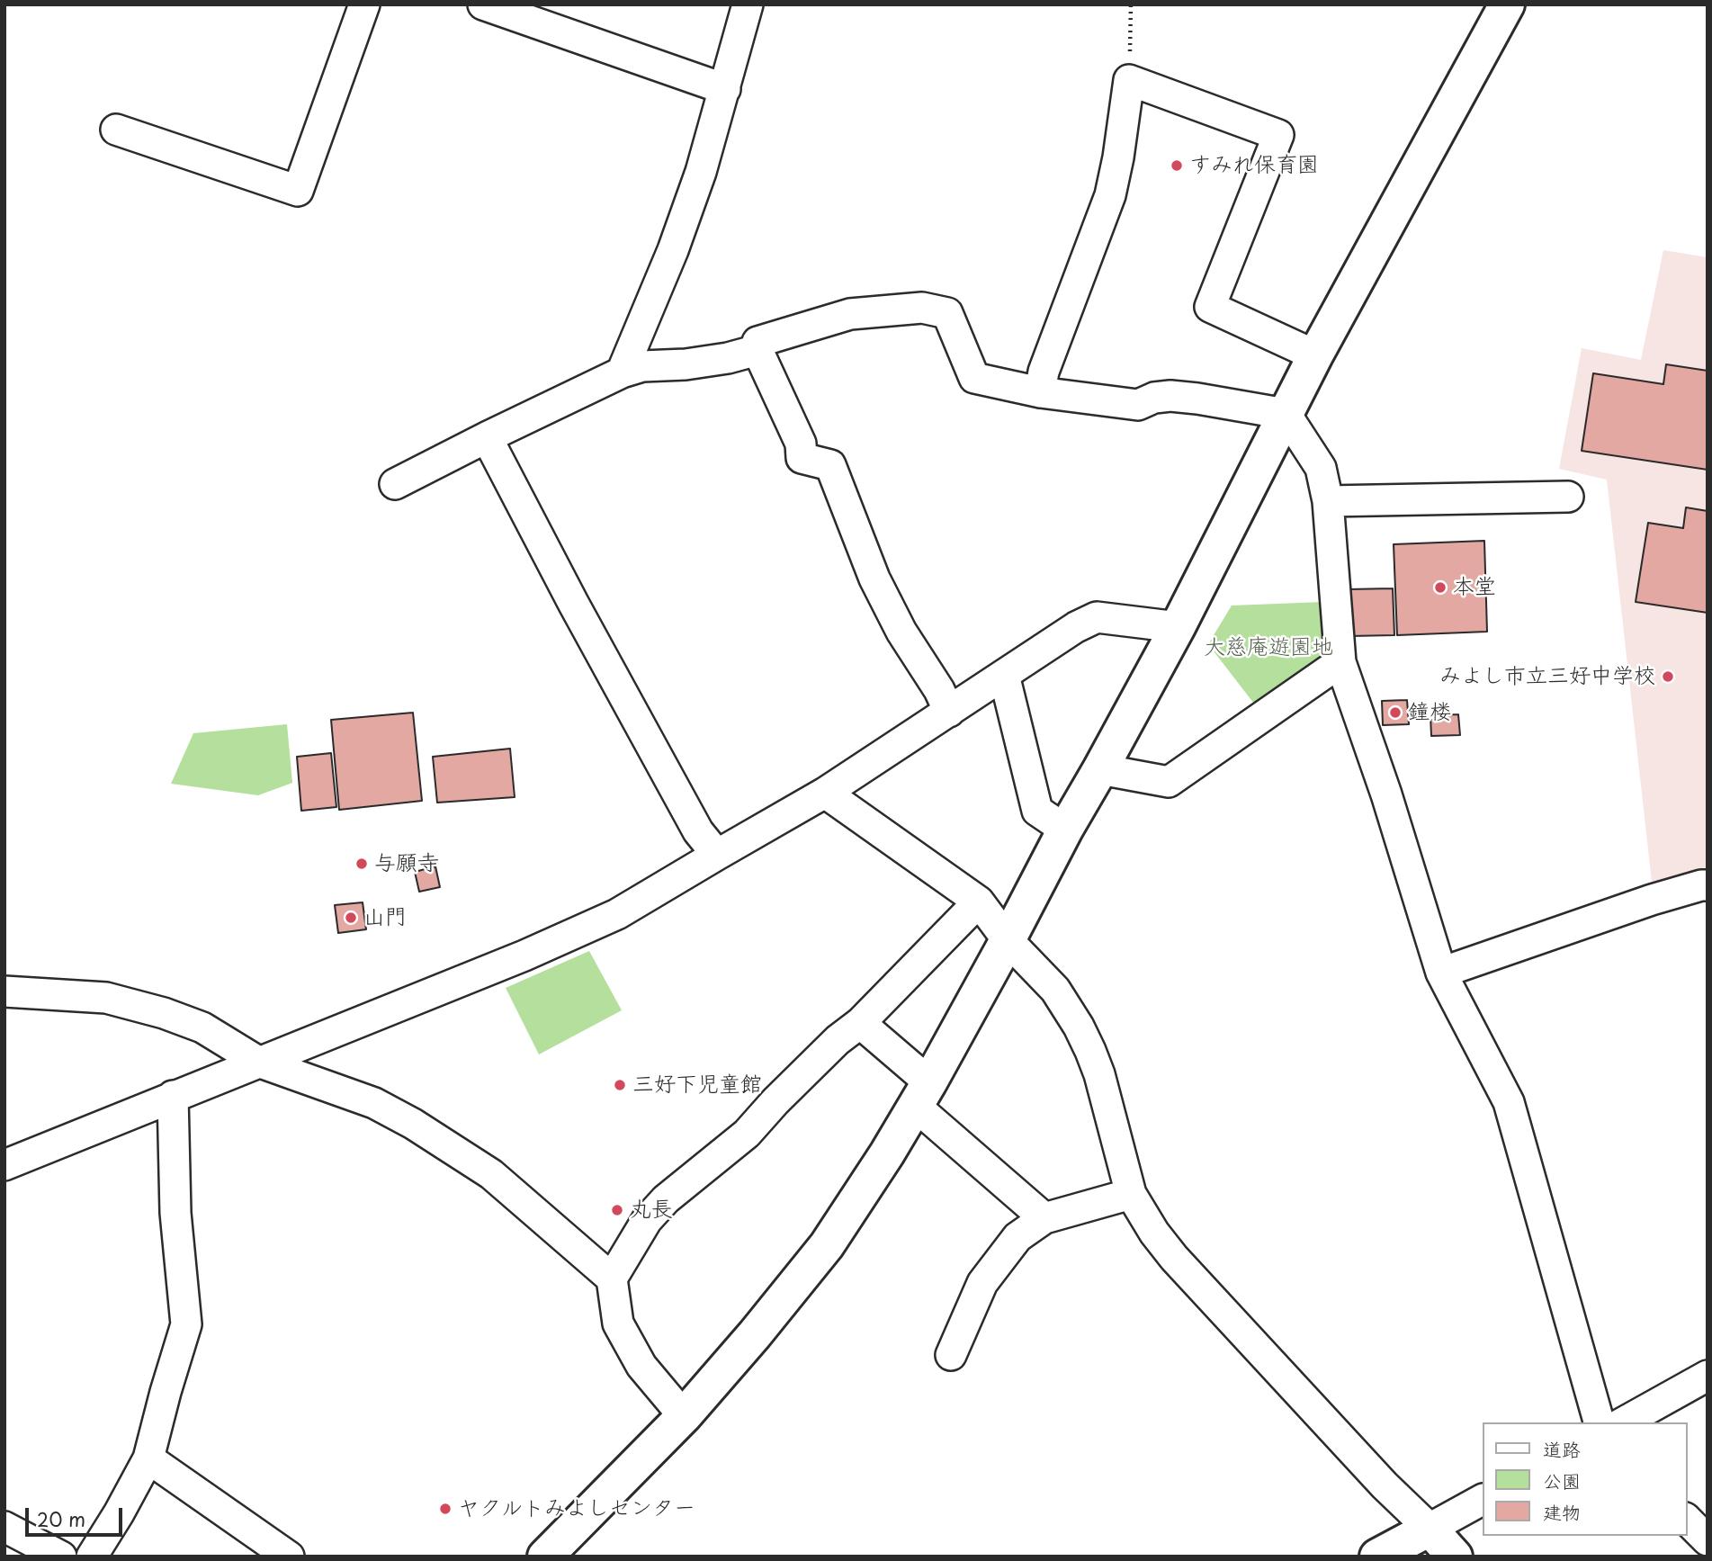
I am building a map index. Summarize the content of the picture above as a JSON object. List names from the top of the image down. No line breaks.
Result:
{"parks":["大慈庵遊園地"],"places":["すみれ保育園","本堂","みよし市立三好中学校","鐘楼","与願寺","山門","三好下児童館","丸長","ヤクルトみよしセンター"],"legend":["道路","公園","建物"],"scale_bar":"20 m"}
